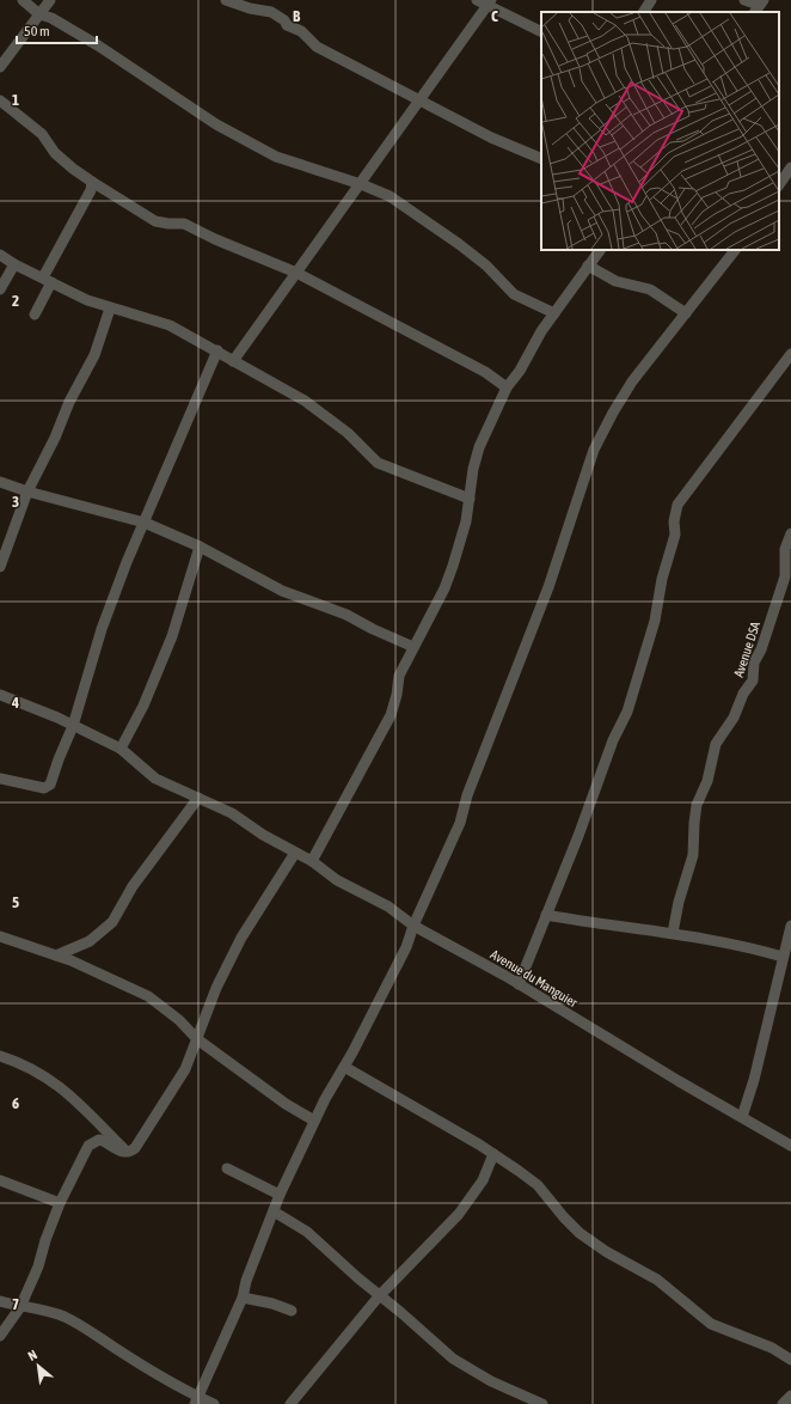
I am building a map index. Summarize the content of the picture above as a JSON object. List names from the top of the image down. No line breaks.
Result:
{"streets":{"street":["Avenue DSA","Avenue du Manguier"]},"scale_bar":"50 m","north":"top left","grid":{"columns":["B","C"],"rows":["1","2","3","4","5","6","7"]}}
